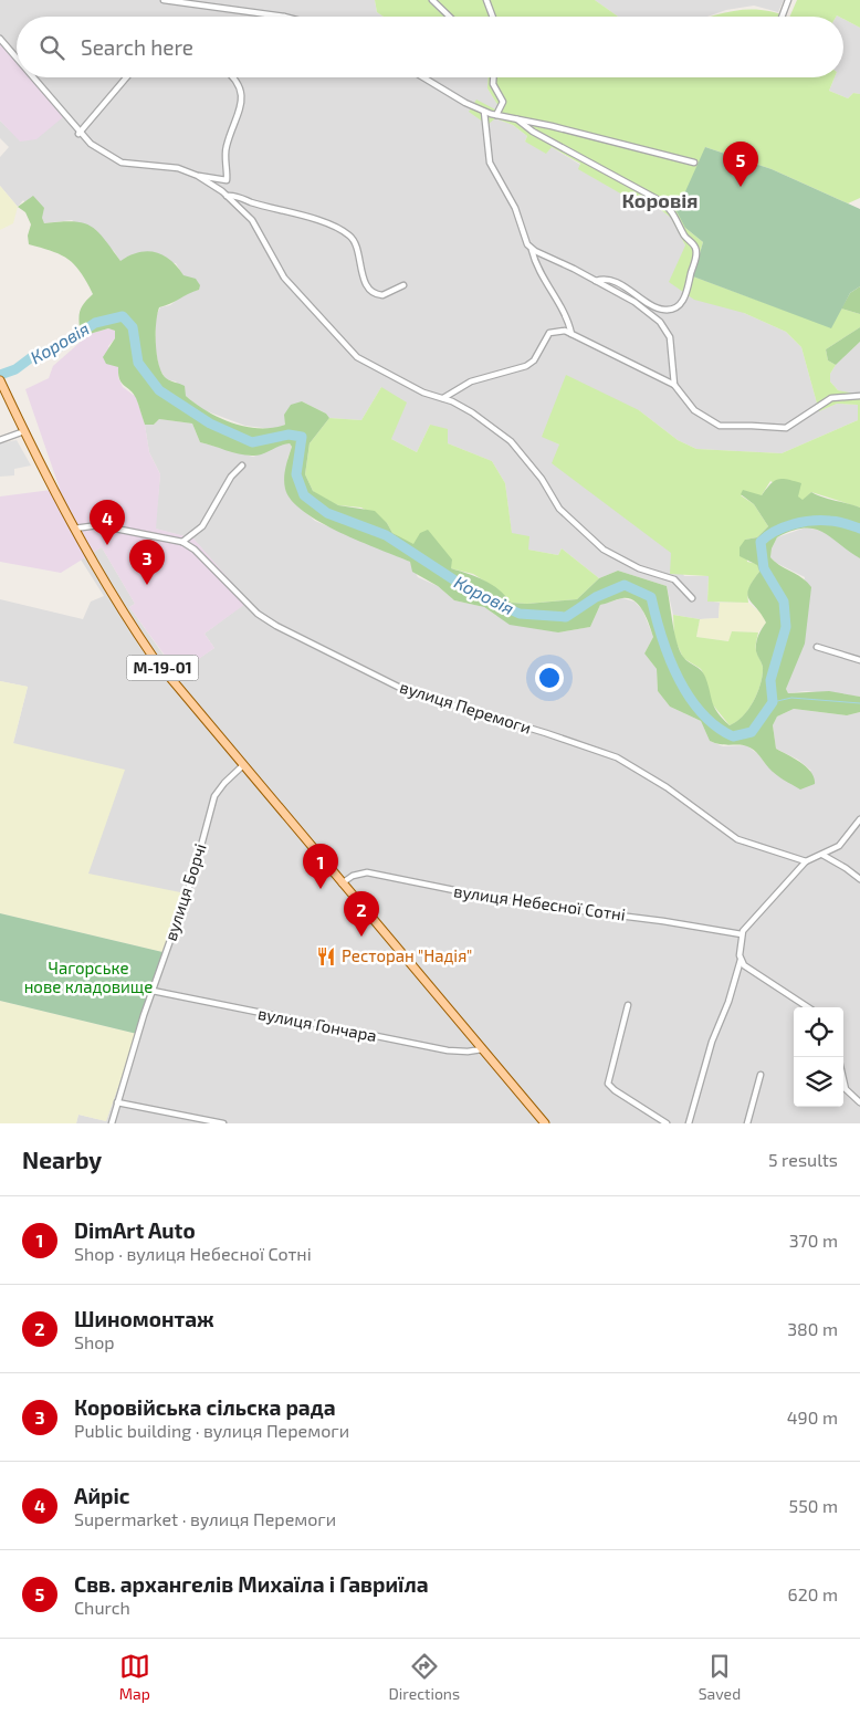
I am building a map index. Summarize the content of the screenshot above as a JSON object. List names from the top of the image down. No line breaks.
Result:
{"streets":{"main road":["М-19-01"],"street":["вулиця Перемоги","вулиця Борчі","вулиця Небесної Сотні","вулиця Гончара"]},"crossings":[["М-19-01","вулиця Перемоги"],["М-19-01","вулиця Борчі"],["М-19-01","вулиця Небесної Сотні"],["М-19-01","вулиця Гончара"],["вулиця Борчі","вулиця Гончара"]],"districts":["Коровія"],"water":["Коровія"],"parks":["Чагорське нове кладовище"],"places":{"restaurant":["Ресторан \"Надія\""]},"page":{"search":"Search here","pins":["5","4","3","1","2"],"heading":["Nearby","5 results"],"list":[{"mark":"1","name":"DimArt Auto","note":"Shop · вулиця Небесної Сотні","value":"370 m"},{"mark":"2","name":"Шиномонтаж","note":"Shop","value":"380 m"},{"mark":"3","name":"Коровійська сільска рада","note":"Public building · вулиця Перемоги","value":"490 m"},{"mark":"4","name":"Айріс","note":"Supermarket · вулиця Перемоги","value":"550 m"},{"mark":"5","name":"Свв. архангелів Михаїла і Гавриїла","note":"Church","value":"620 m"}],"nav":["Map","Directions","Saved"]}}
